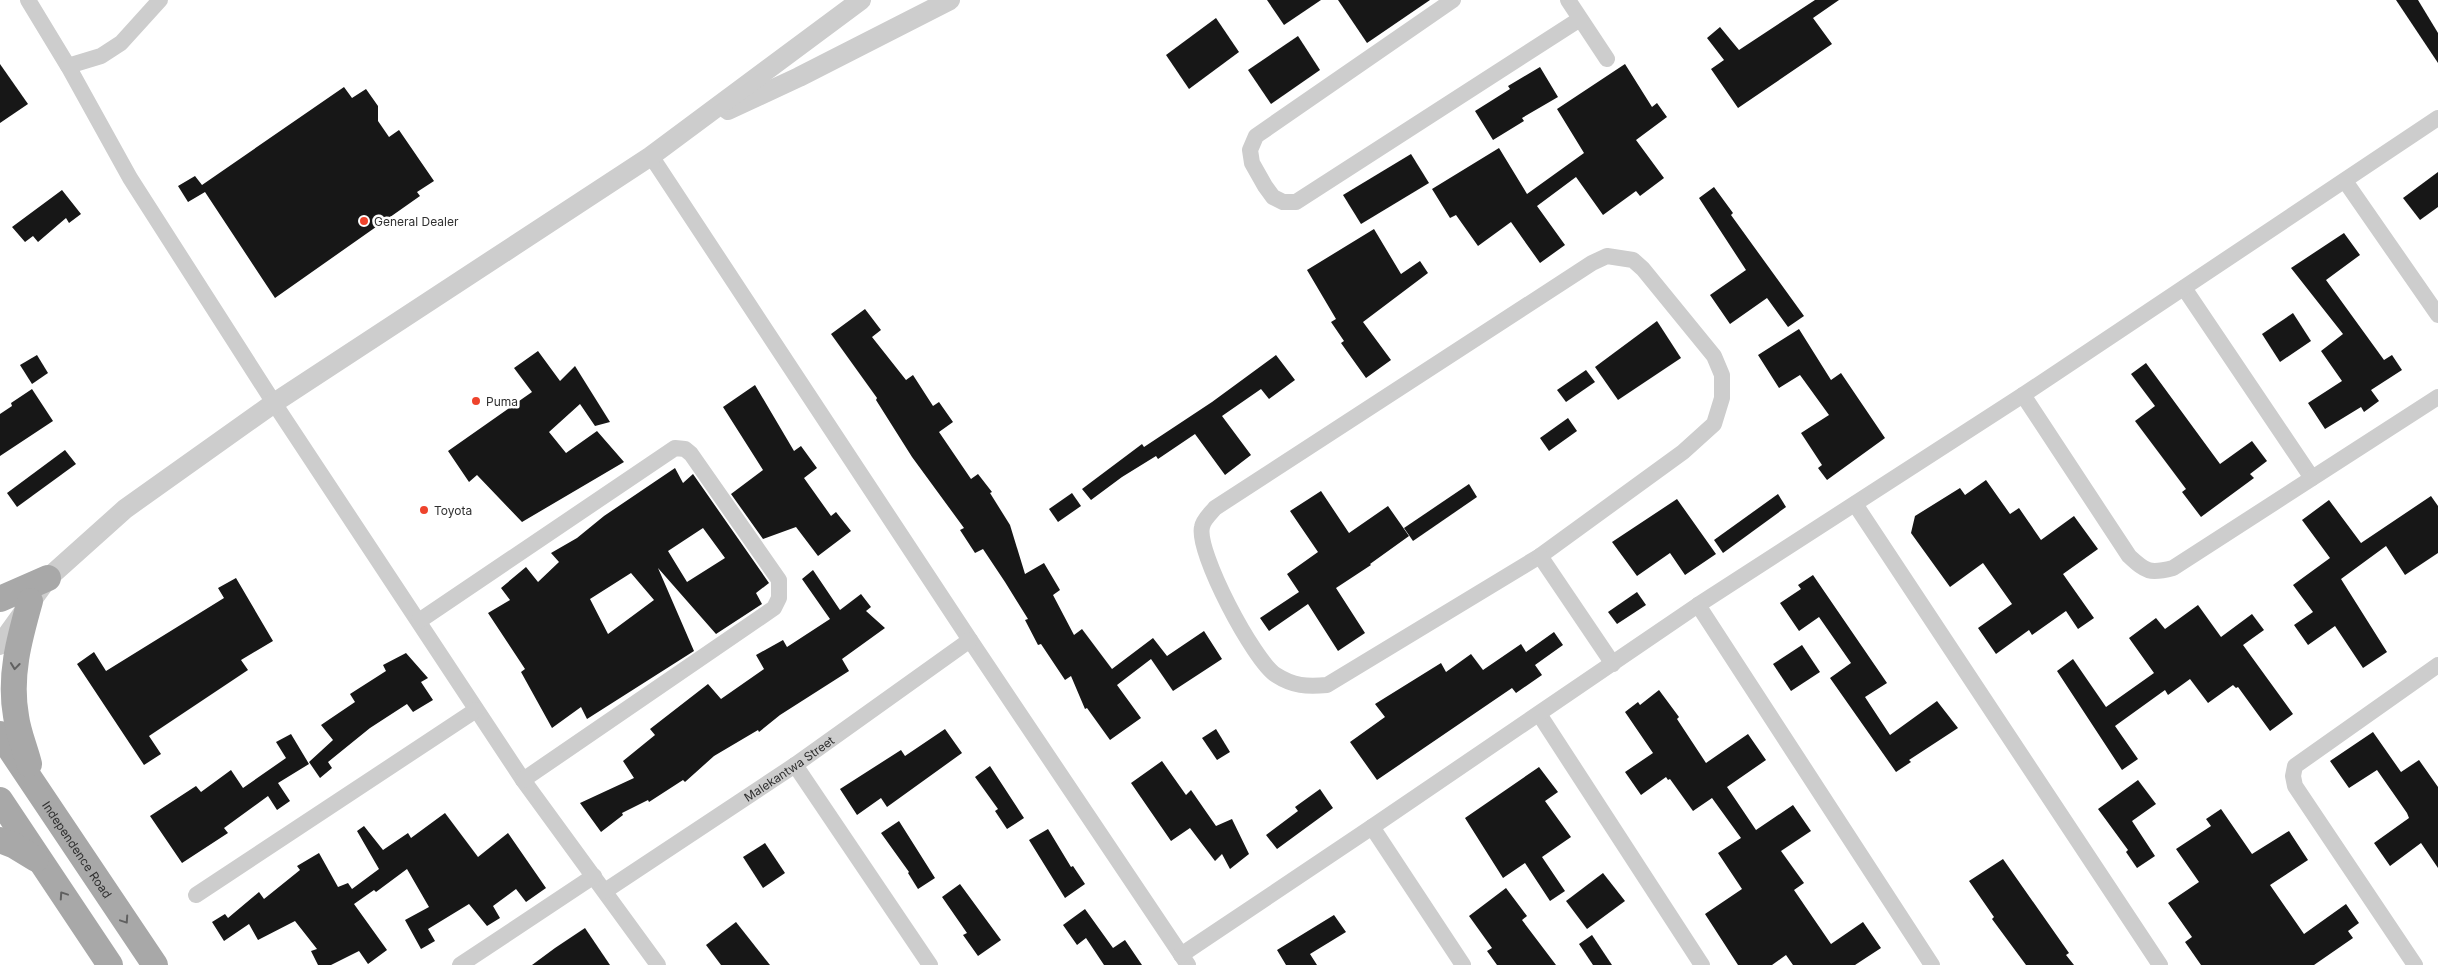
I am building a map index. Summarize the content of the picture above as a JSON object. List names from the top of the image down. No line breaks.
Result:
{"streets":{"main road":["Independence Road"],"street":["Malekantwa Street"]},"places":["General Dealer","Puma","Toyota"]}
